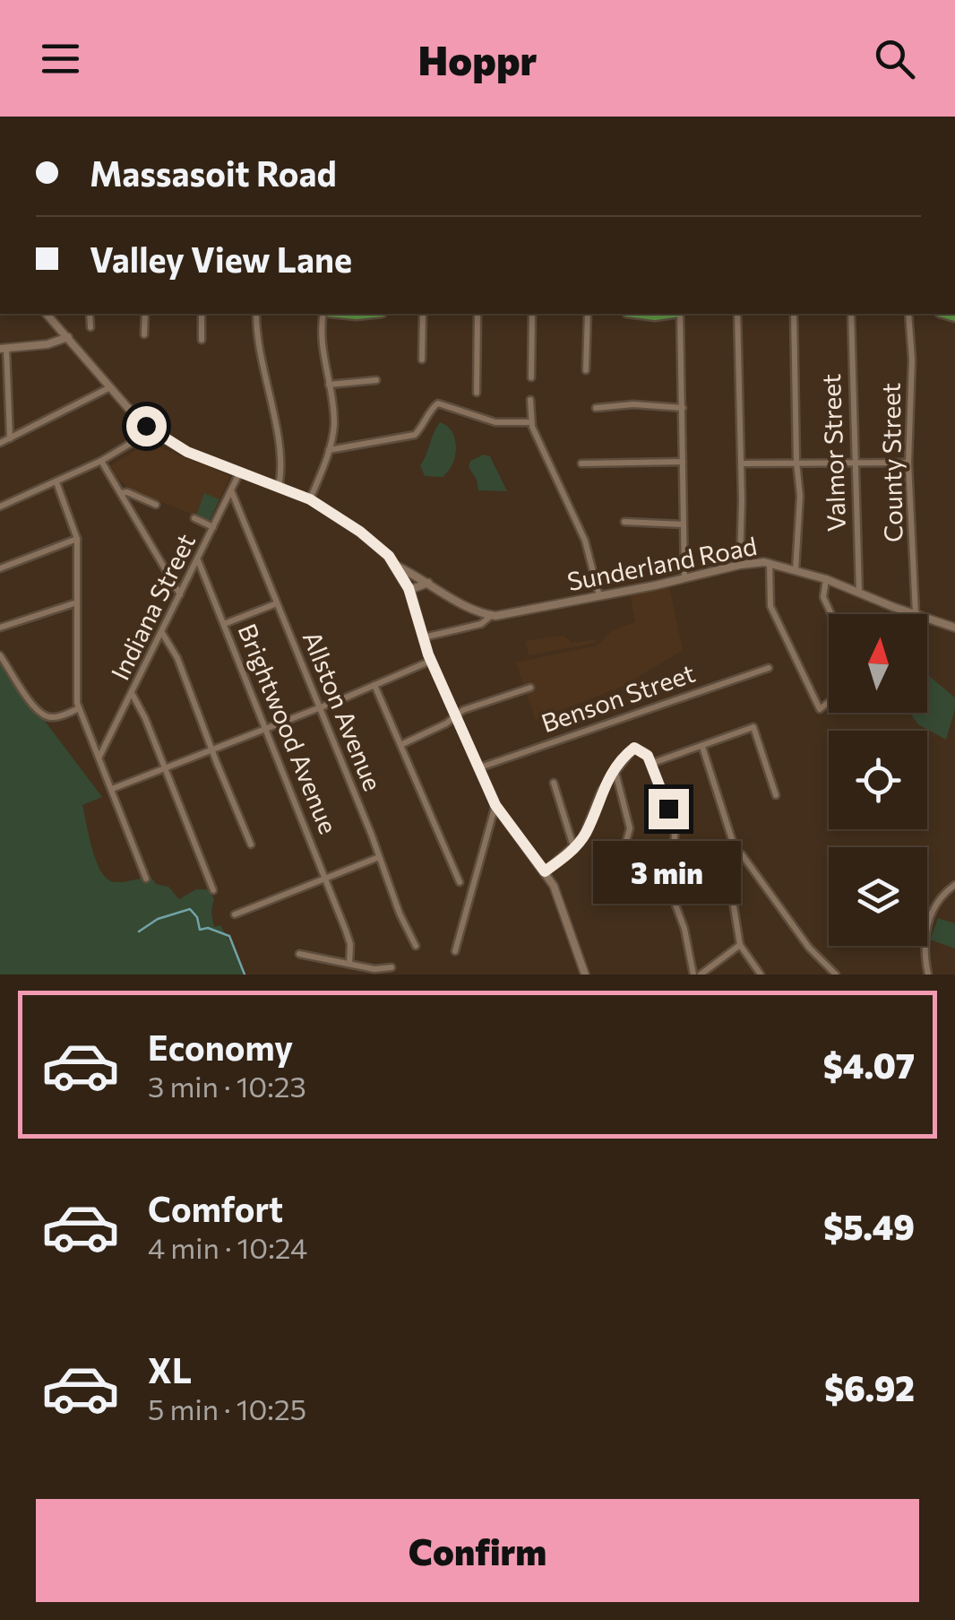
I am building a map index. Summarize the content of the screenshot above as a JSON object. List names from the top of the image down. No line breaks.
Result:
{"streets":{"main road":["Sunderland Road"],"street":["Valmor Street","County Street","Indiana Street","Benson Street","Allston Avenue","Brightwood Avenue"]},"crossings":[["Valmor Street","Sunderland Road"],["County Street","Sunderland Road"],["Indiana Street","Allston Avenue"],["Indiana Street","Brightwood Avenue"]],"north":"top","page":{"header":"Hoppr","banner":["Massasoit Road","Valley View Lane"],"bubble":"3 min","list":[{"name":"Economy","note":"3 min · 10:23","value":"$4.07"},{"name":"Comfort","note":"4 min · 10:24","value":"$5.49"},{"name":"XL","note":"5 min · 10:25","value":"$6.92"}],"buttons":"Confirm"}}
